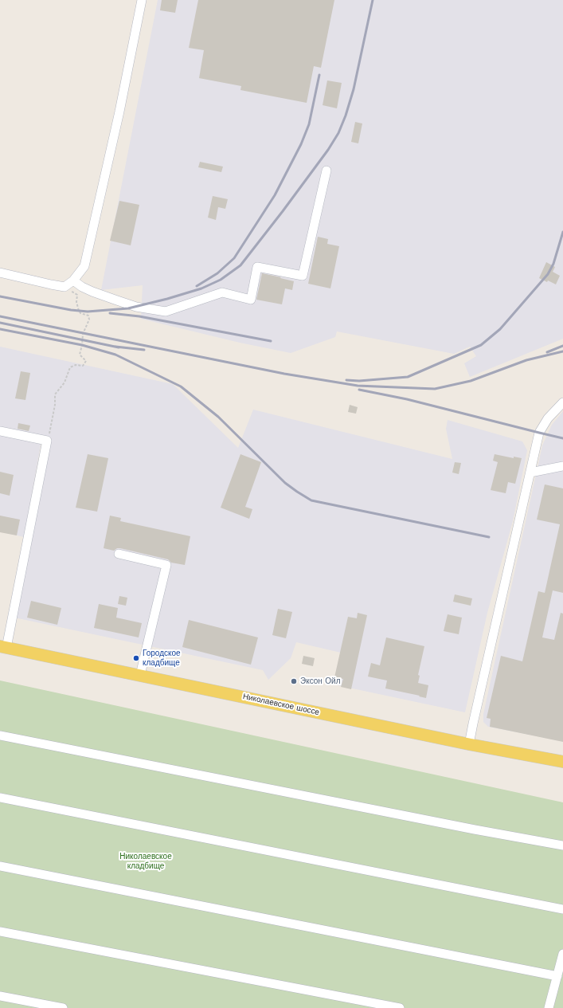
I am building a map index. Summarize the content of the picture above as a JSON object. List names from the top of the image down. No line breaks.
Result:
{"streets":{"main road":["Николаевское шоссе"]},"parks":["Николаевское кладбище"],"places":["Городское кладбище","Эксон Ойл"]}
